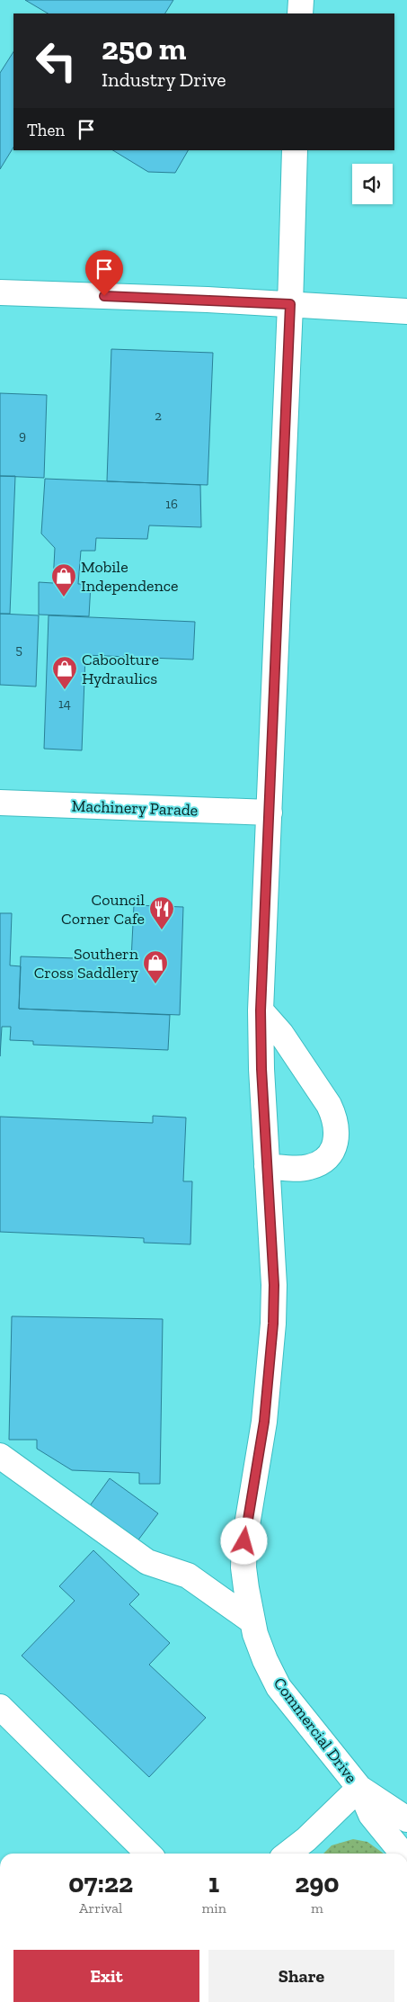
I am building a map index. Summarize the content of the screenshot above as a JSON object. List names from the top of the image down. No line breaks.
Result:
{"streets":{"street":["Machinery Parade","Commercial Drive"]},"crossings":[["Machinery Parade","Commercial Drive"]],"places":{"shop":["Mobile Independence","Caboolture Hydraulics","Southern Cross Saddlery"],"restaurant":["Council Corner Cafe"]},"house_numbers":["2","9","16","5","14"],"page":{"turn":["250 m","Industry Drive"],"then":"Then","eta":["07:22","Arrival","1","min","290","m"],"buttons":["Exit","Share"]}}
